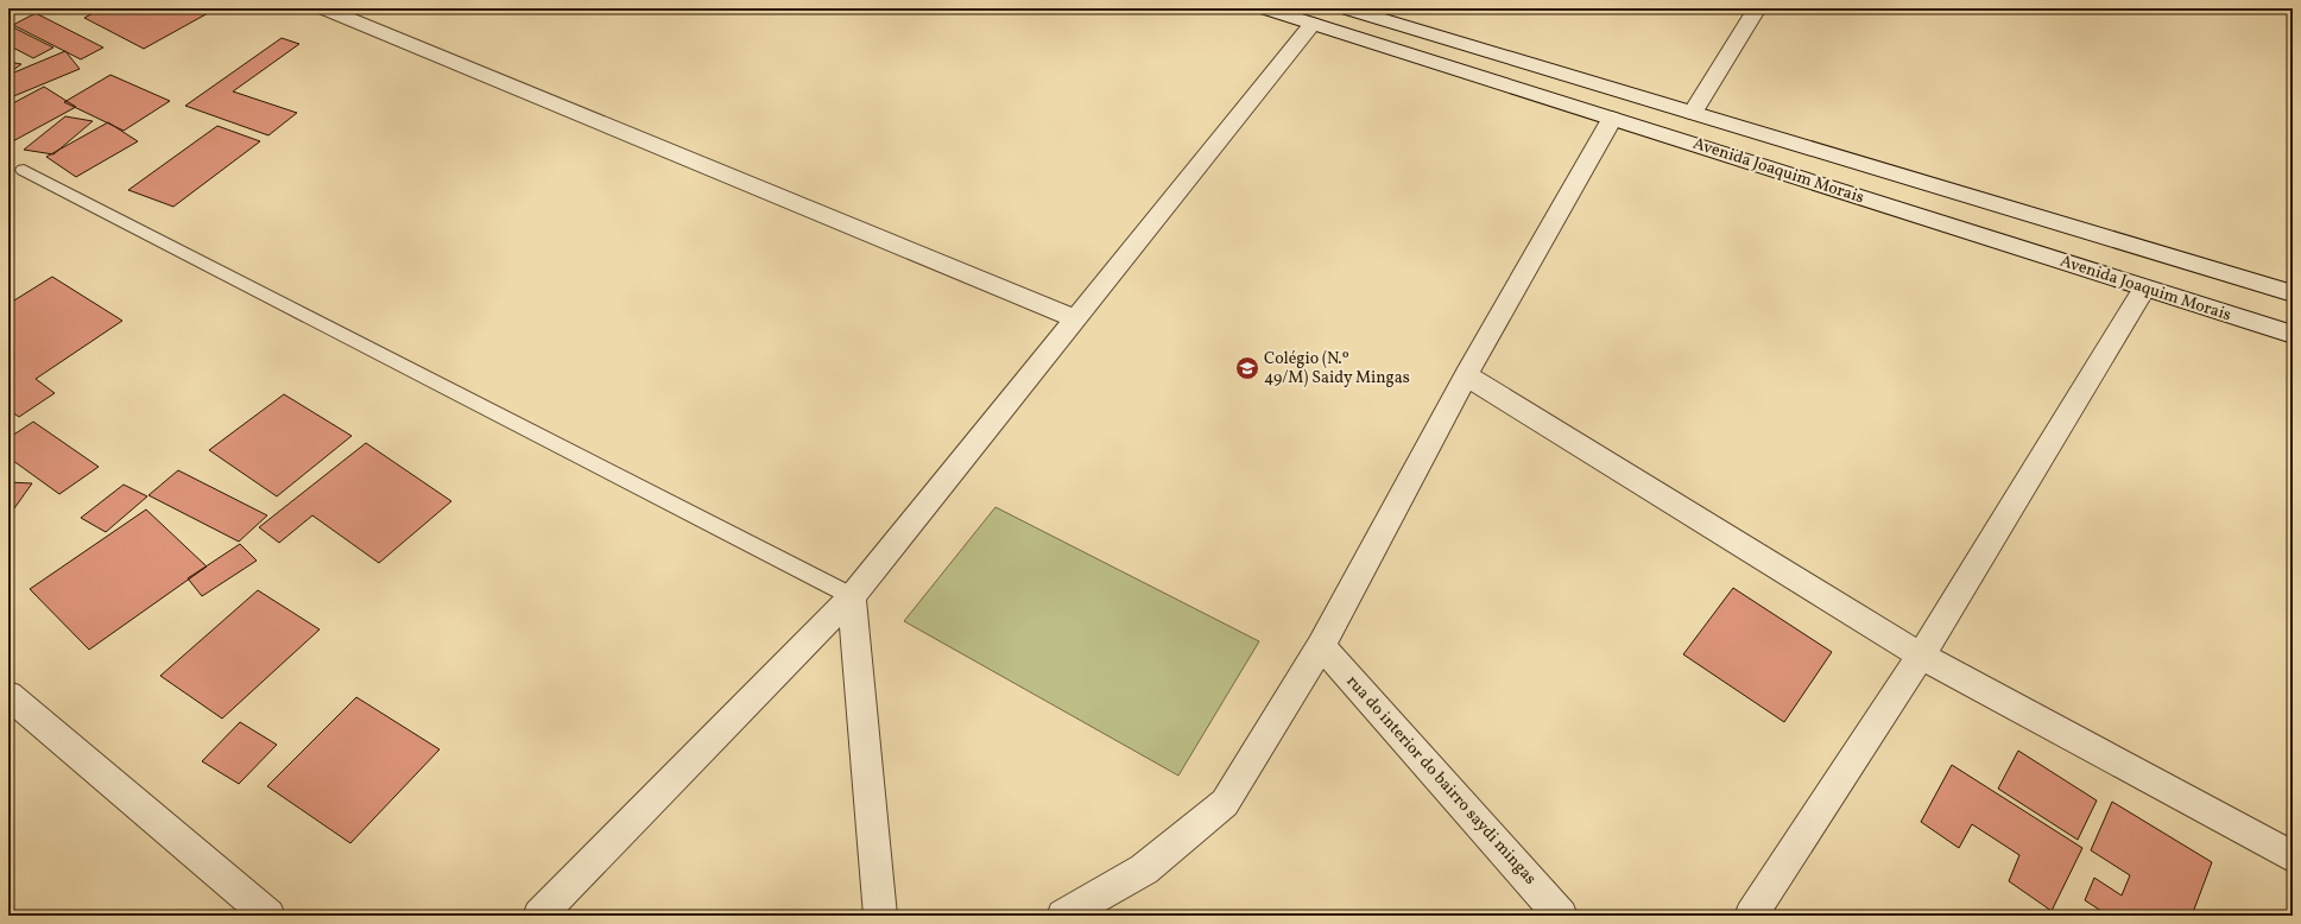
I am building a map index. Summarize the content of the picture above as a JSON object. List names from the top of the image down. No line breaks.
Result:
{"streets":{"street":["Avenida Joaquim Morais","rua do interior do bairro saydi mingas"]},"places":{"school or university":["Colégio (N.º 49/M) Saidy Mingas"]}}
